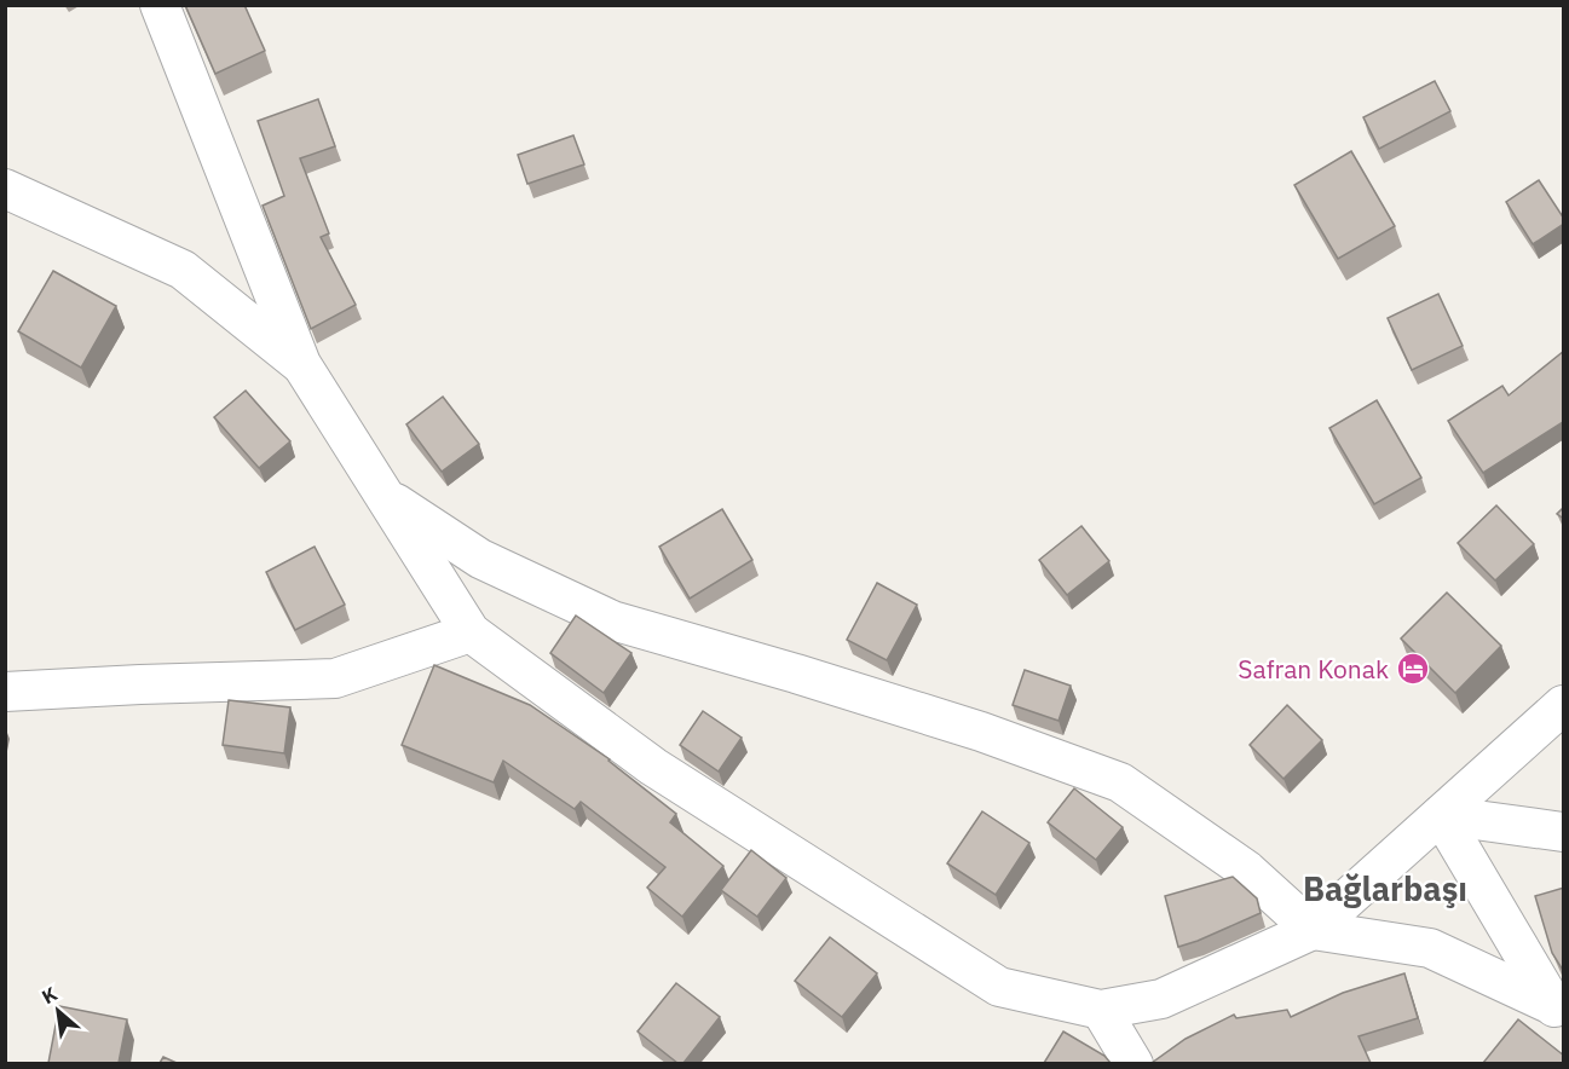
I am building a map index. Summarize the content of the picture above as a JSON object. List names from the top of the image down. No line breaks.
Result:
{"districts":["Bağlarbaşı"],"places":{"hotel":["Safran Konak"]},"north":"top left"}
